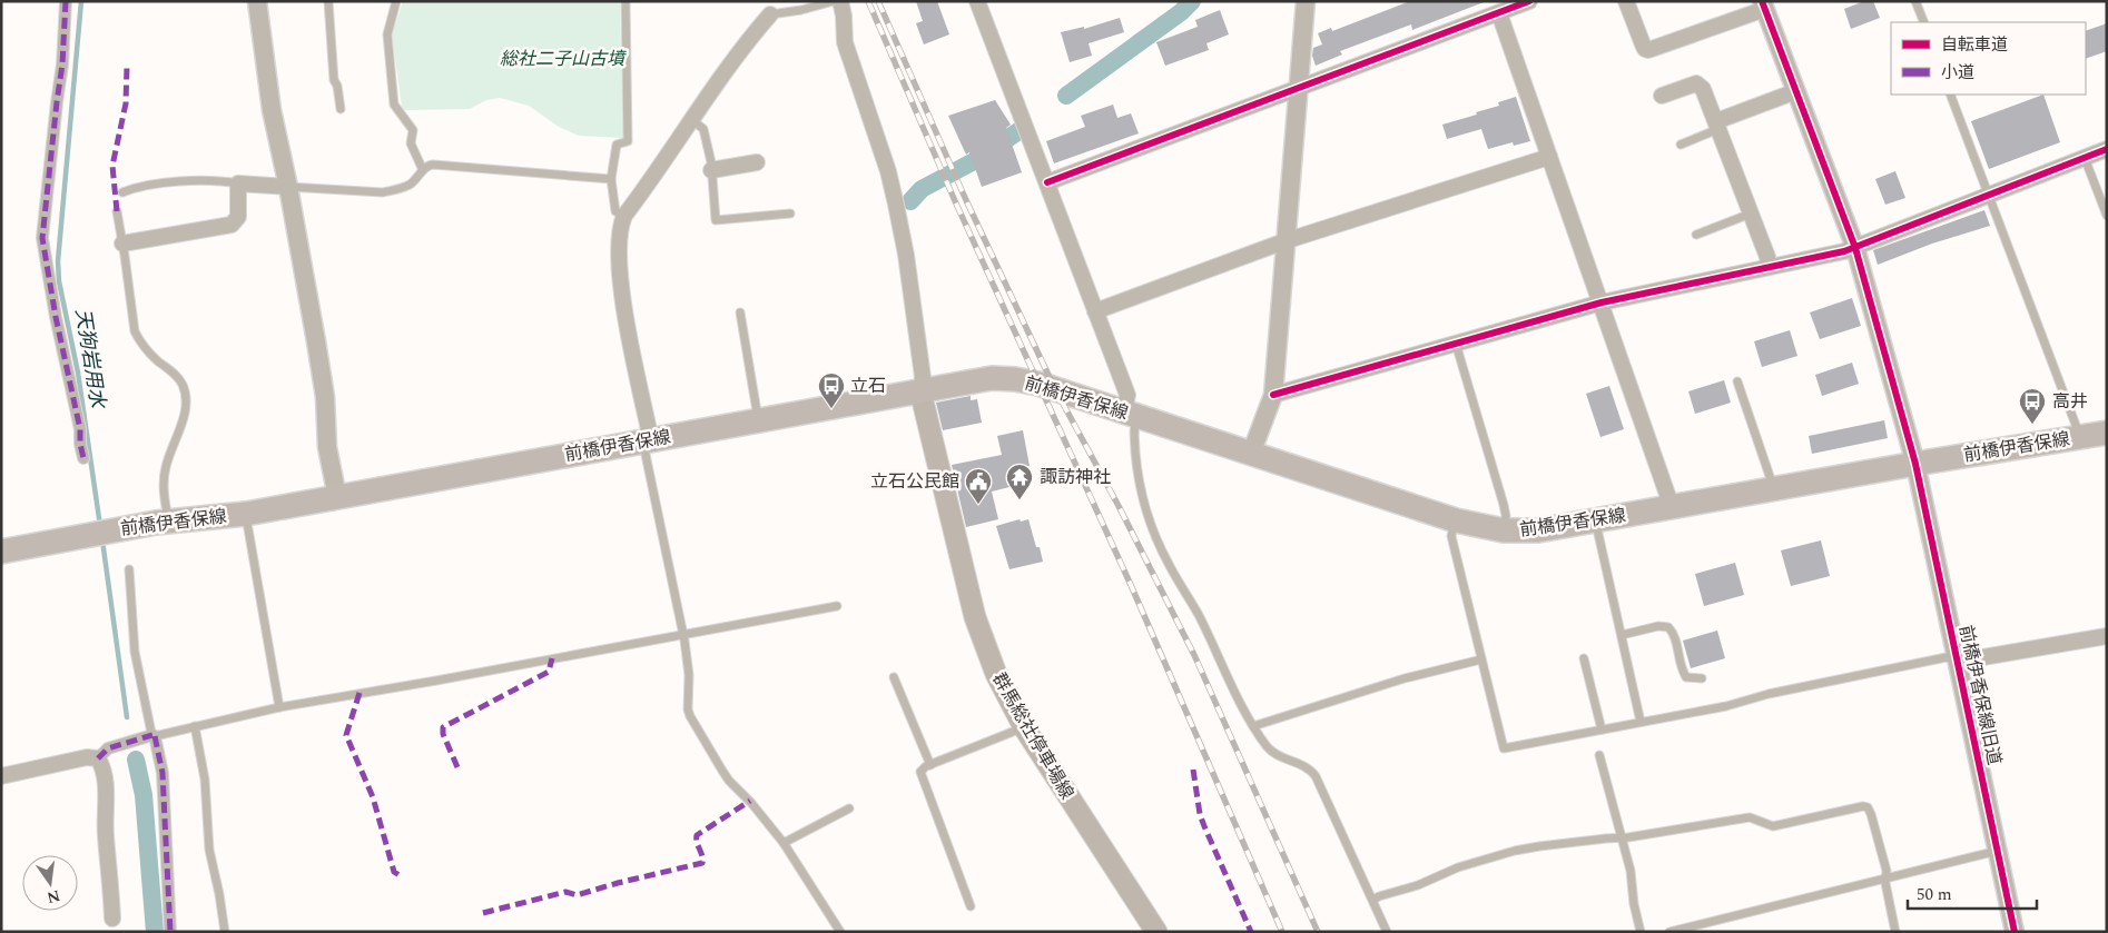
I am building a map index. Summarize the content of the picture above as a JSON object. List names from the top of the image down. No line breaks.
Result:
{"streets":{"main road":["前橋伊香保線","群馬総社停車場線"],"street":["前橋伊香保線旧道"]},"crossings":[["前橋伊香保線","前橋伊香保線旧道"],["前橋伊香保線","群馬総社停車場線"]],"water":["天狗岩用水"],"parks":["総社二子山古墳"],"places":{"bus stop":["立石","高井"],"temple":["諏訪神社"],"public building":["立石公民館"]},"legend":["自転車道","小道"],"scale_bar":"50 m","north":"bottom"}
